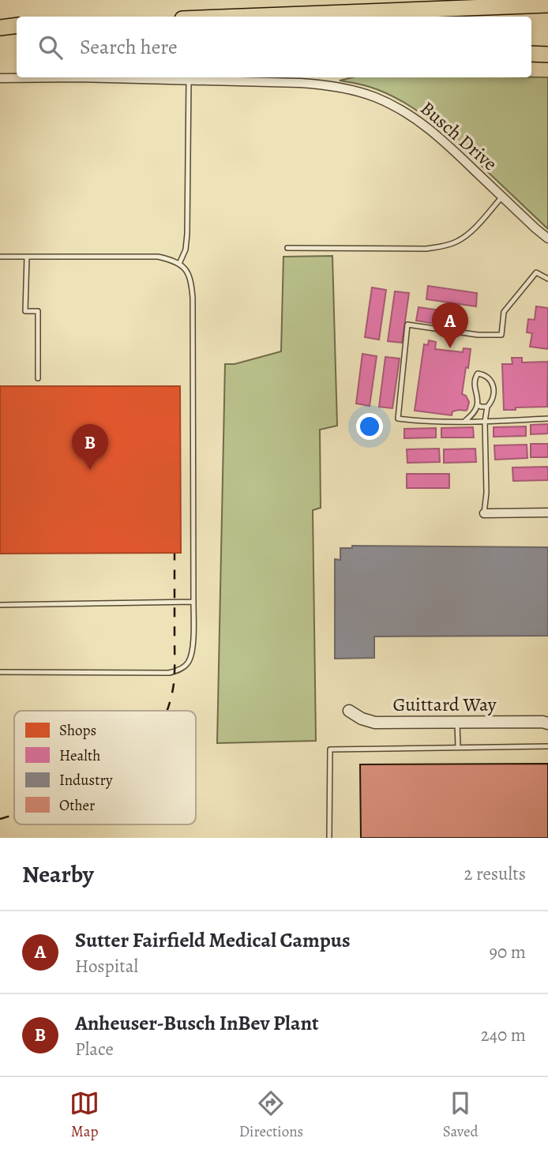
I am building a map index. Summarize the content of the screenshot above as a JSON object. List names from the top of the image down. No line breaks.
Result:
{"streets":{"street":["Busch Drive","Guittard Way"]},"legend":["Shops","Health","Industry","Other"],"page":{"search":"Search here","pins":["A","B"],"heading":["Nearby","2 results"],"list":[{"mark":"A","name":"Sutter Fairfield Medical Campus","note":"Hospital","value":"90 m"},{"mark":"B","name":"Anheuser-Busch InBev Plant","note":"Place","value":"240 m"}],"nav":["Map","Directions","Saved"]}}
